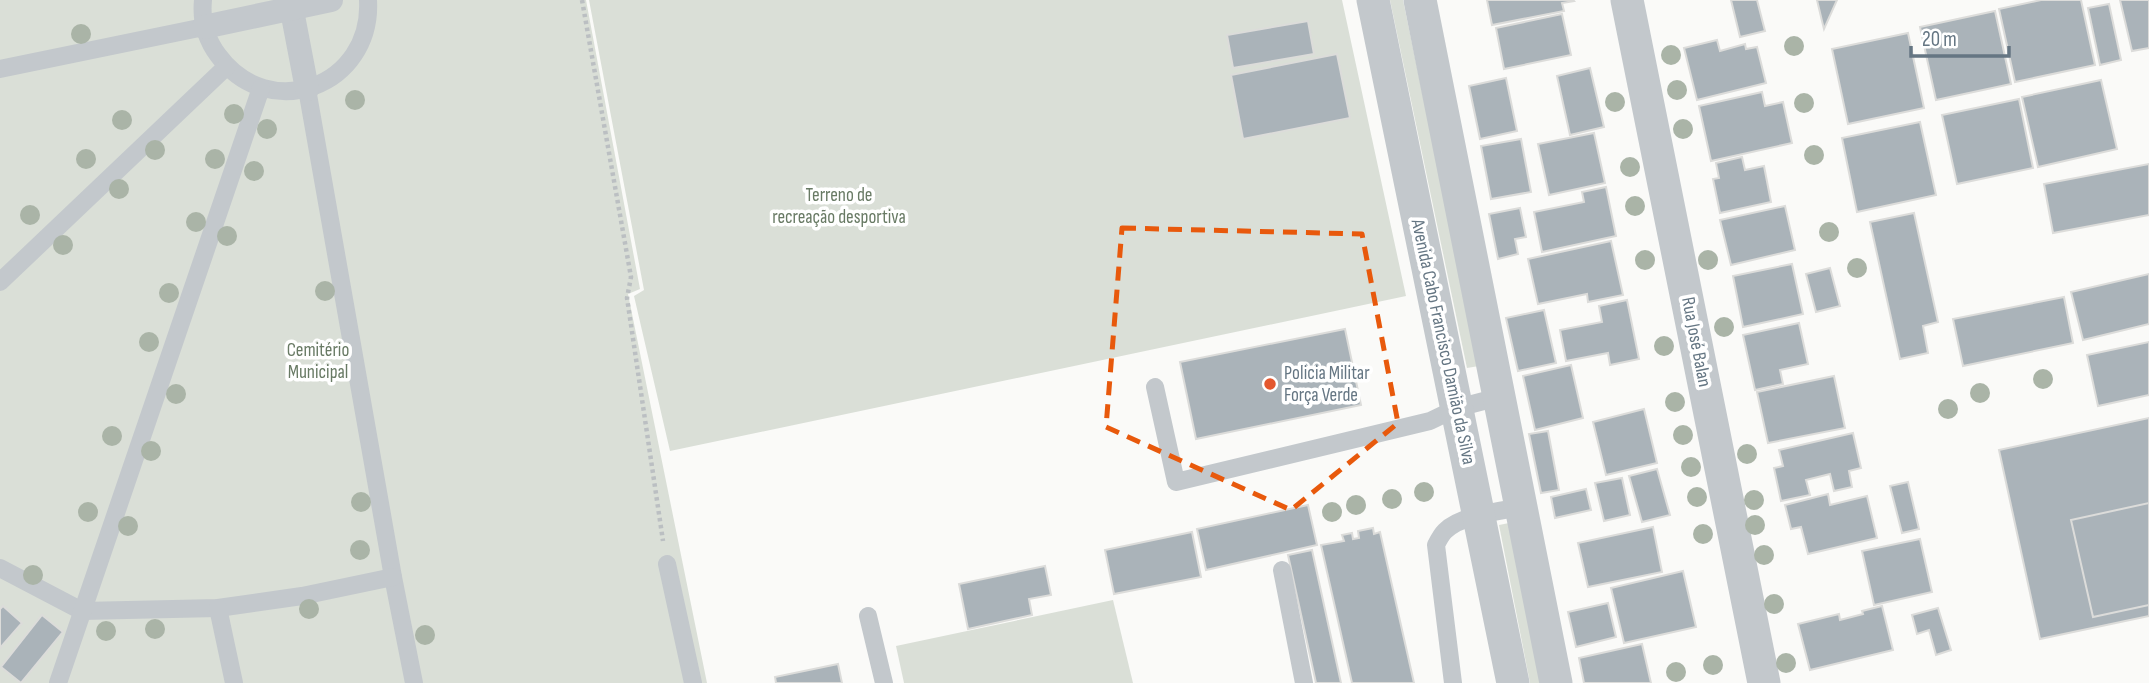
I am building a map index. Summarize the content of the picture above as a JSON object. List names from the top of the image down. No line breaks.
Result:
{"streets":{"street":["Avenida Cabo Francisco Damião da Silva","Rua José Balan"]},"parks":["Terreno de recreação desportiva","Cemitério Municipal"],"places":["Policia Militar Força Verde"],"scale_bar":"20 m"}
